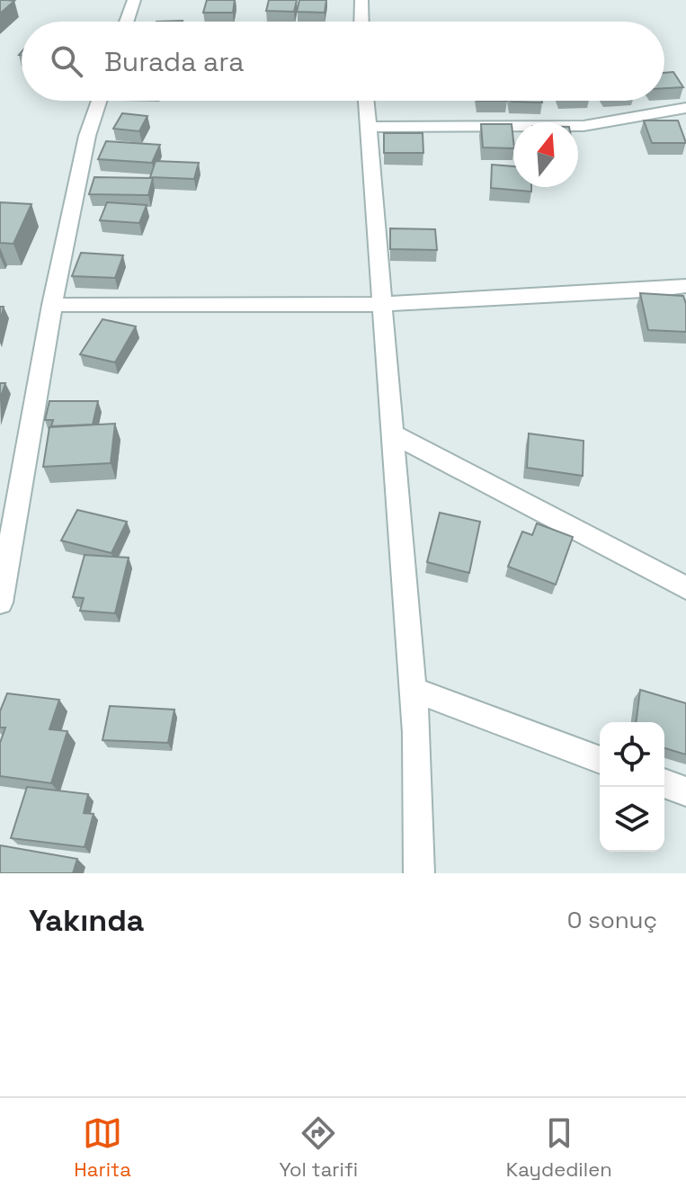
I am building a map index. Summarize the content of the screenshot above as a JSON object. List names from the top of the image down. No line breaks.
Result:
{"north":"top","page":{"search":"Burada ara","heading":["Yakında","0 sonuç"],"nav":["Harita","Yol tarifi","Kaydedilen"]}}
